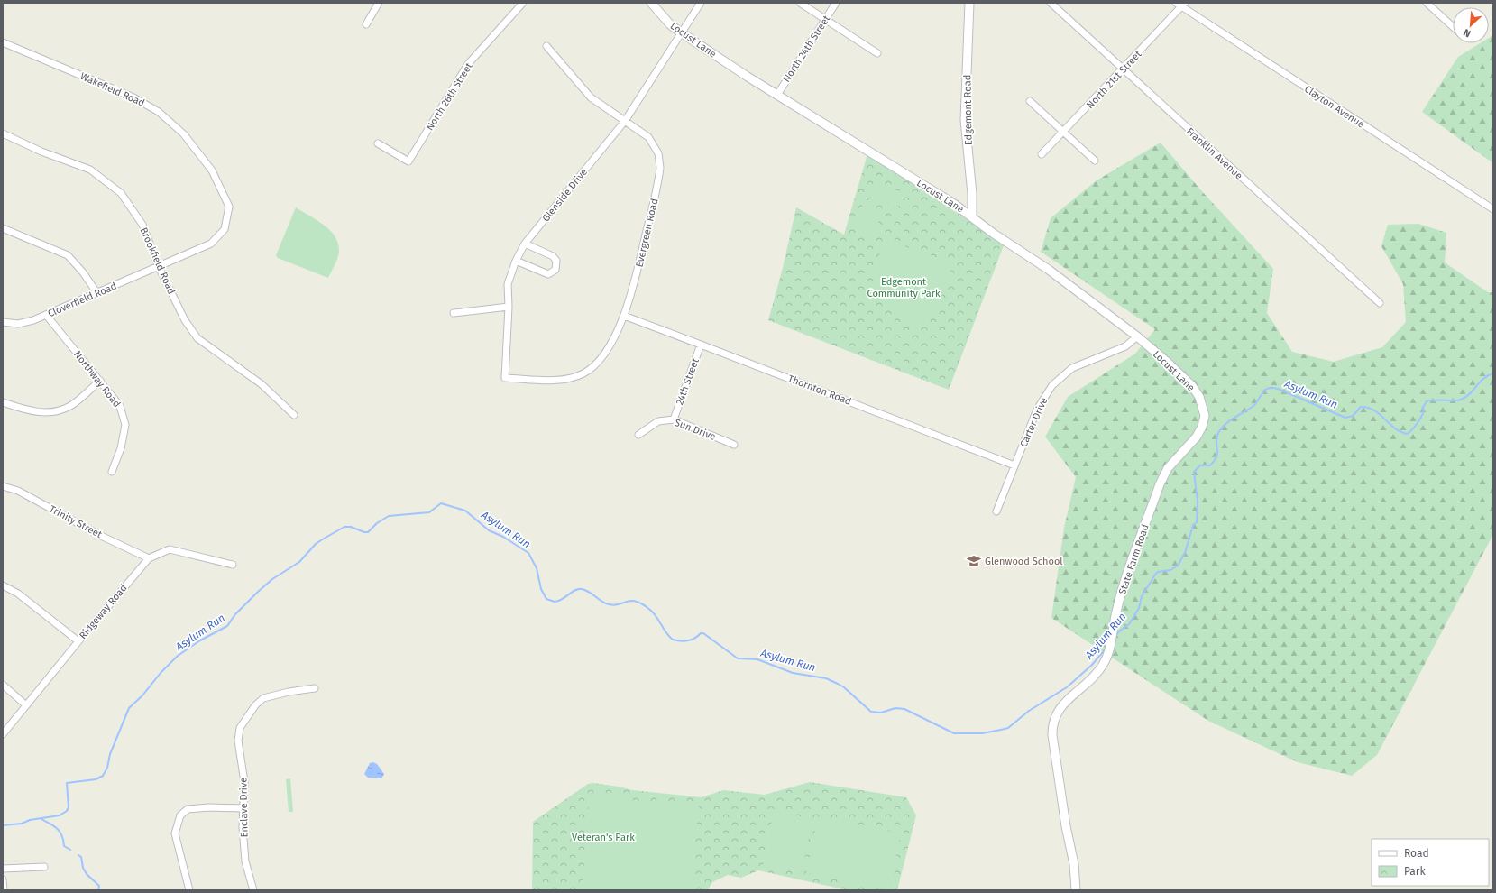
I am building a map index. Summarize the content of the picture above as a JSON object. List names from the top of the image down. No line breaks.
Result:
{"streets":{"street":["Locust Lane","North 24th Street","North 21st Street","Wakefield Road","North 26th Street","Clayton Avenue","Edgemont Road","Franklin Avenue","Glenside Drive","Evergreen Road","Brookfield Road","Cloverfield Road","Northway Road","24th Street","Thornton Road","Carter Drive","Sun Drive","Trinity Street","State Farm Road","Ridgeway Road","Enclave Drive"]},"crossings":[["Locust Lane","North 24th Street"],["Locust Lane","Edgemont Road"],["Locust Lane","Glenside Drive"],["Locust Lane","Carter Drive"],["Locust Lane","State Farm Road"],["North 21st Street","Clayton Avenue"],["North 21st Street","Franklin Avenue"],["Wakefield Road","Brookfield Road"],["Wakefield Road","Cloverfield Road"],["Glenside Drive","Evergreen Road"],["Evergreen Road","Thornton Road"],["Brookfield Road","Cloverfield Road"],["Cloverfield Road","Northway Road"],["24th Street","Thornton Road"],["24th Street","Sun Drive"],["Thornton Road","Carter Drive"],["Trinity Street","Ridgeway Road"]],"water":["Asylum Run"],"parks":["Edgemont Community Park","Veteran's Park"],"places":{"school or university":["Glenwood School"]},"legend":["Road","Park"],"north":"bottom left"}
